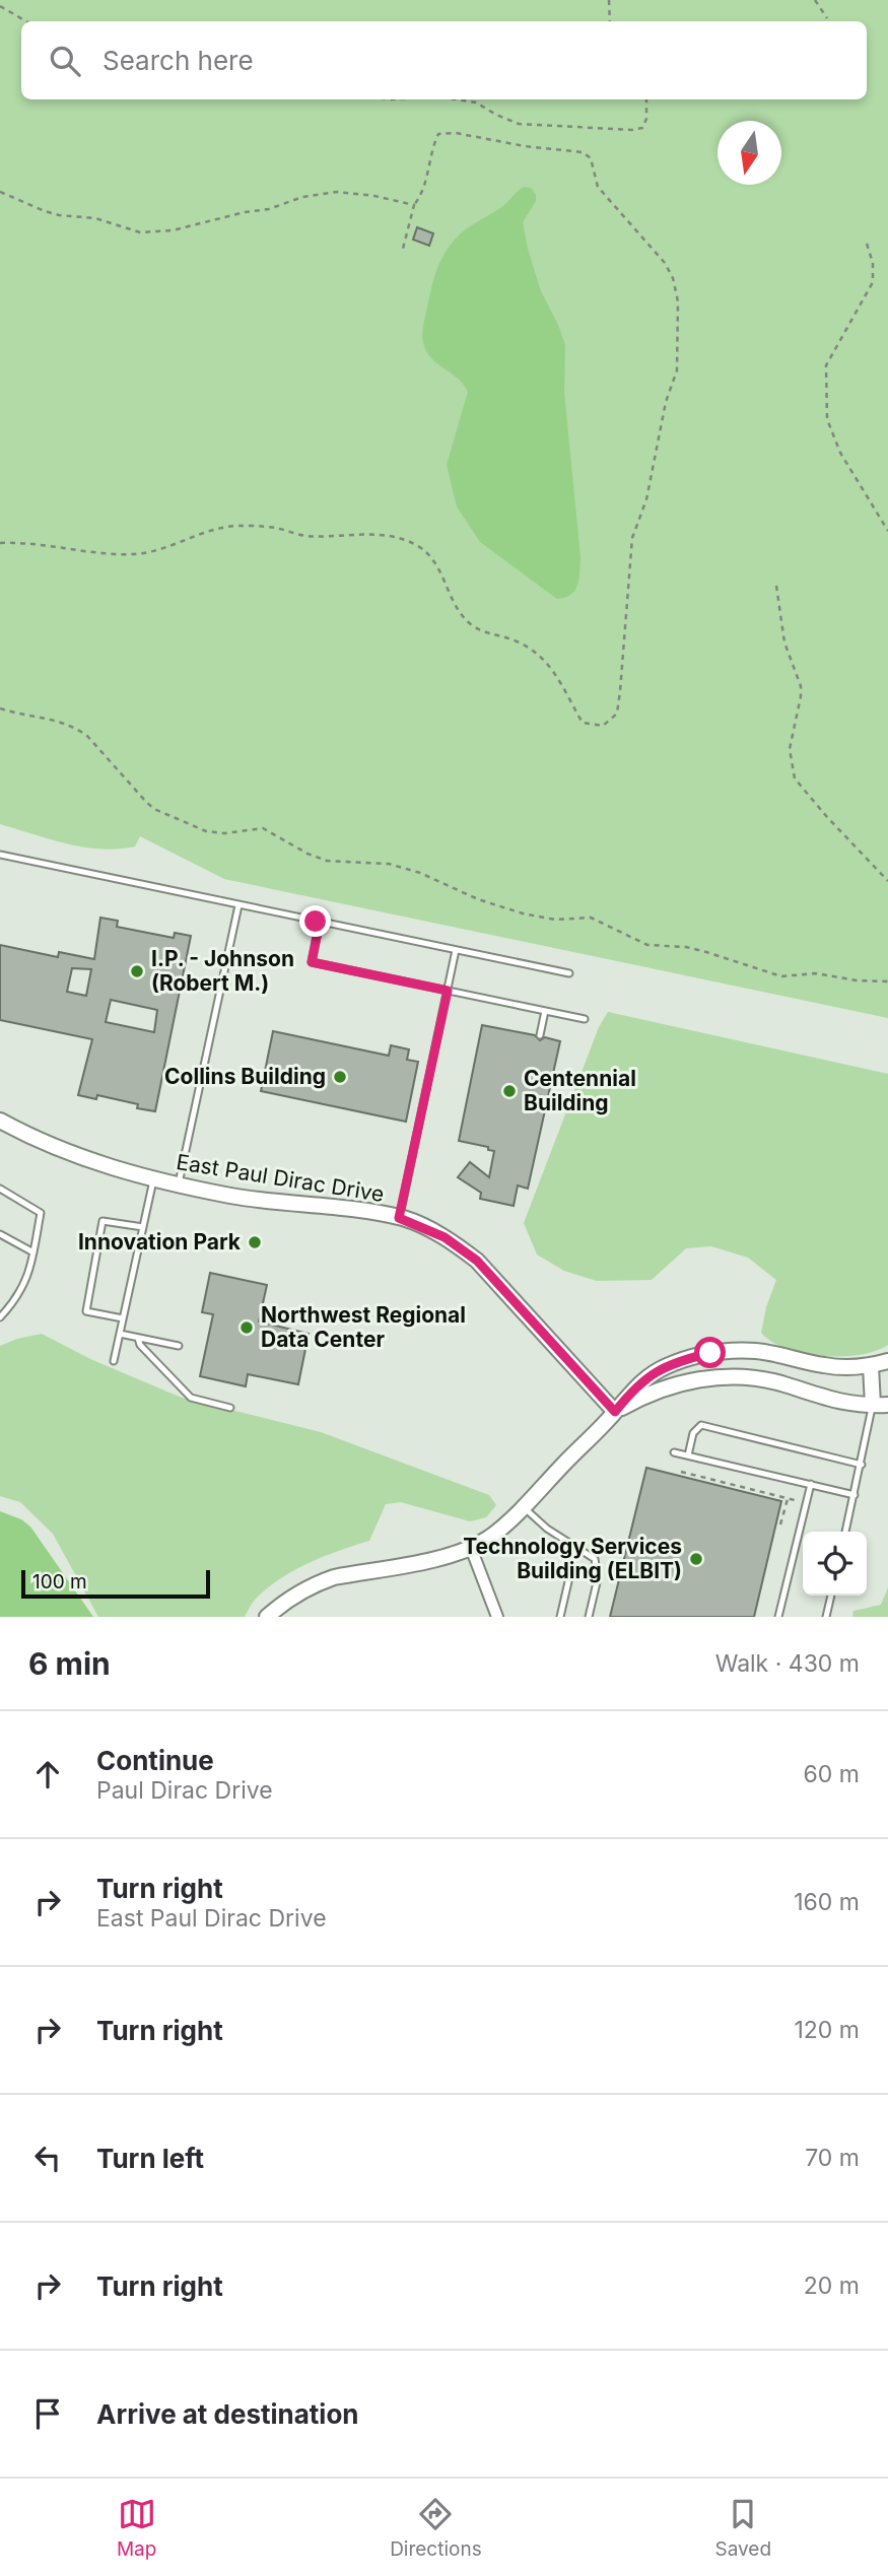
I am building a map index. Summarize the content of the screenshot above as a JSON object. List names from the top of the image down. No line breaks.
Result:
{"streets":{"street":["East Paul Dirac Drive"]},"places":["I.P. - Johnson (Robert M.)","Collins Building","Centennial Building","Innovation Park","Northwest Regional Data Center","Technology Services Building (ELBIT)"],"scale_bar":"100 m","north":"bottom","page":{"search":"Search here","scale":"100 m","heading":["6 min","Walk · 430 m"],"list":[["Continue","Paul Dirac Drive","60 m"],["Turn right","East Paul Dirac Drive","160 m"],["Turn right","120 m"],["Turn left","70 m"],["Turn right","20 m"],"Arrive at destination"],"nav":["Map","Directions","Saved"]}}
